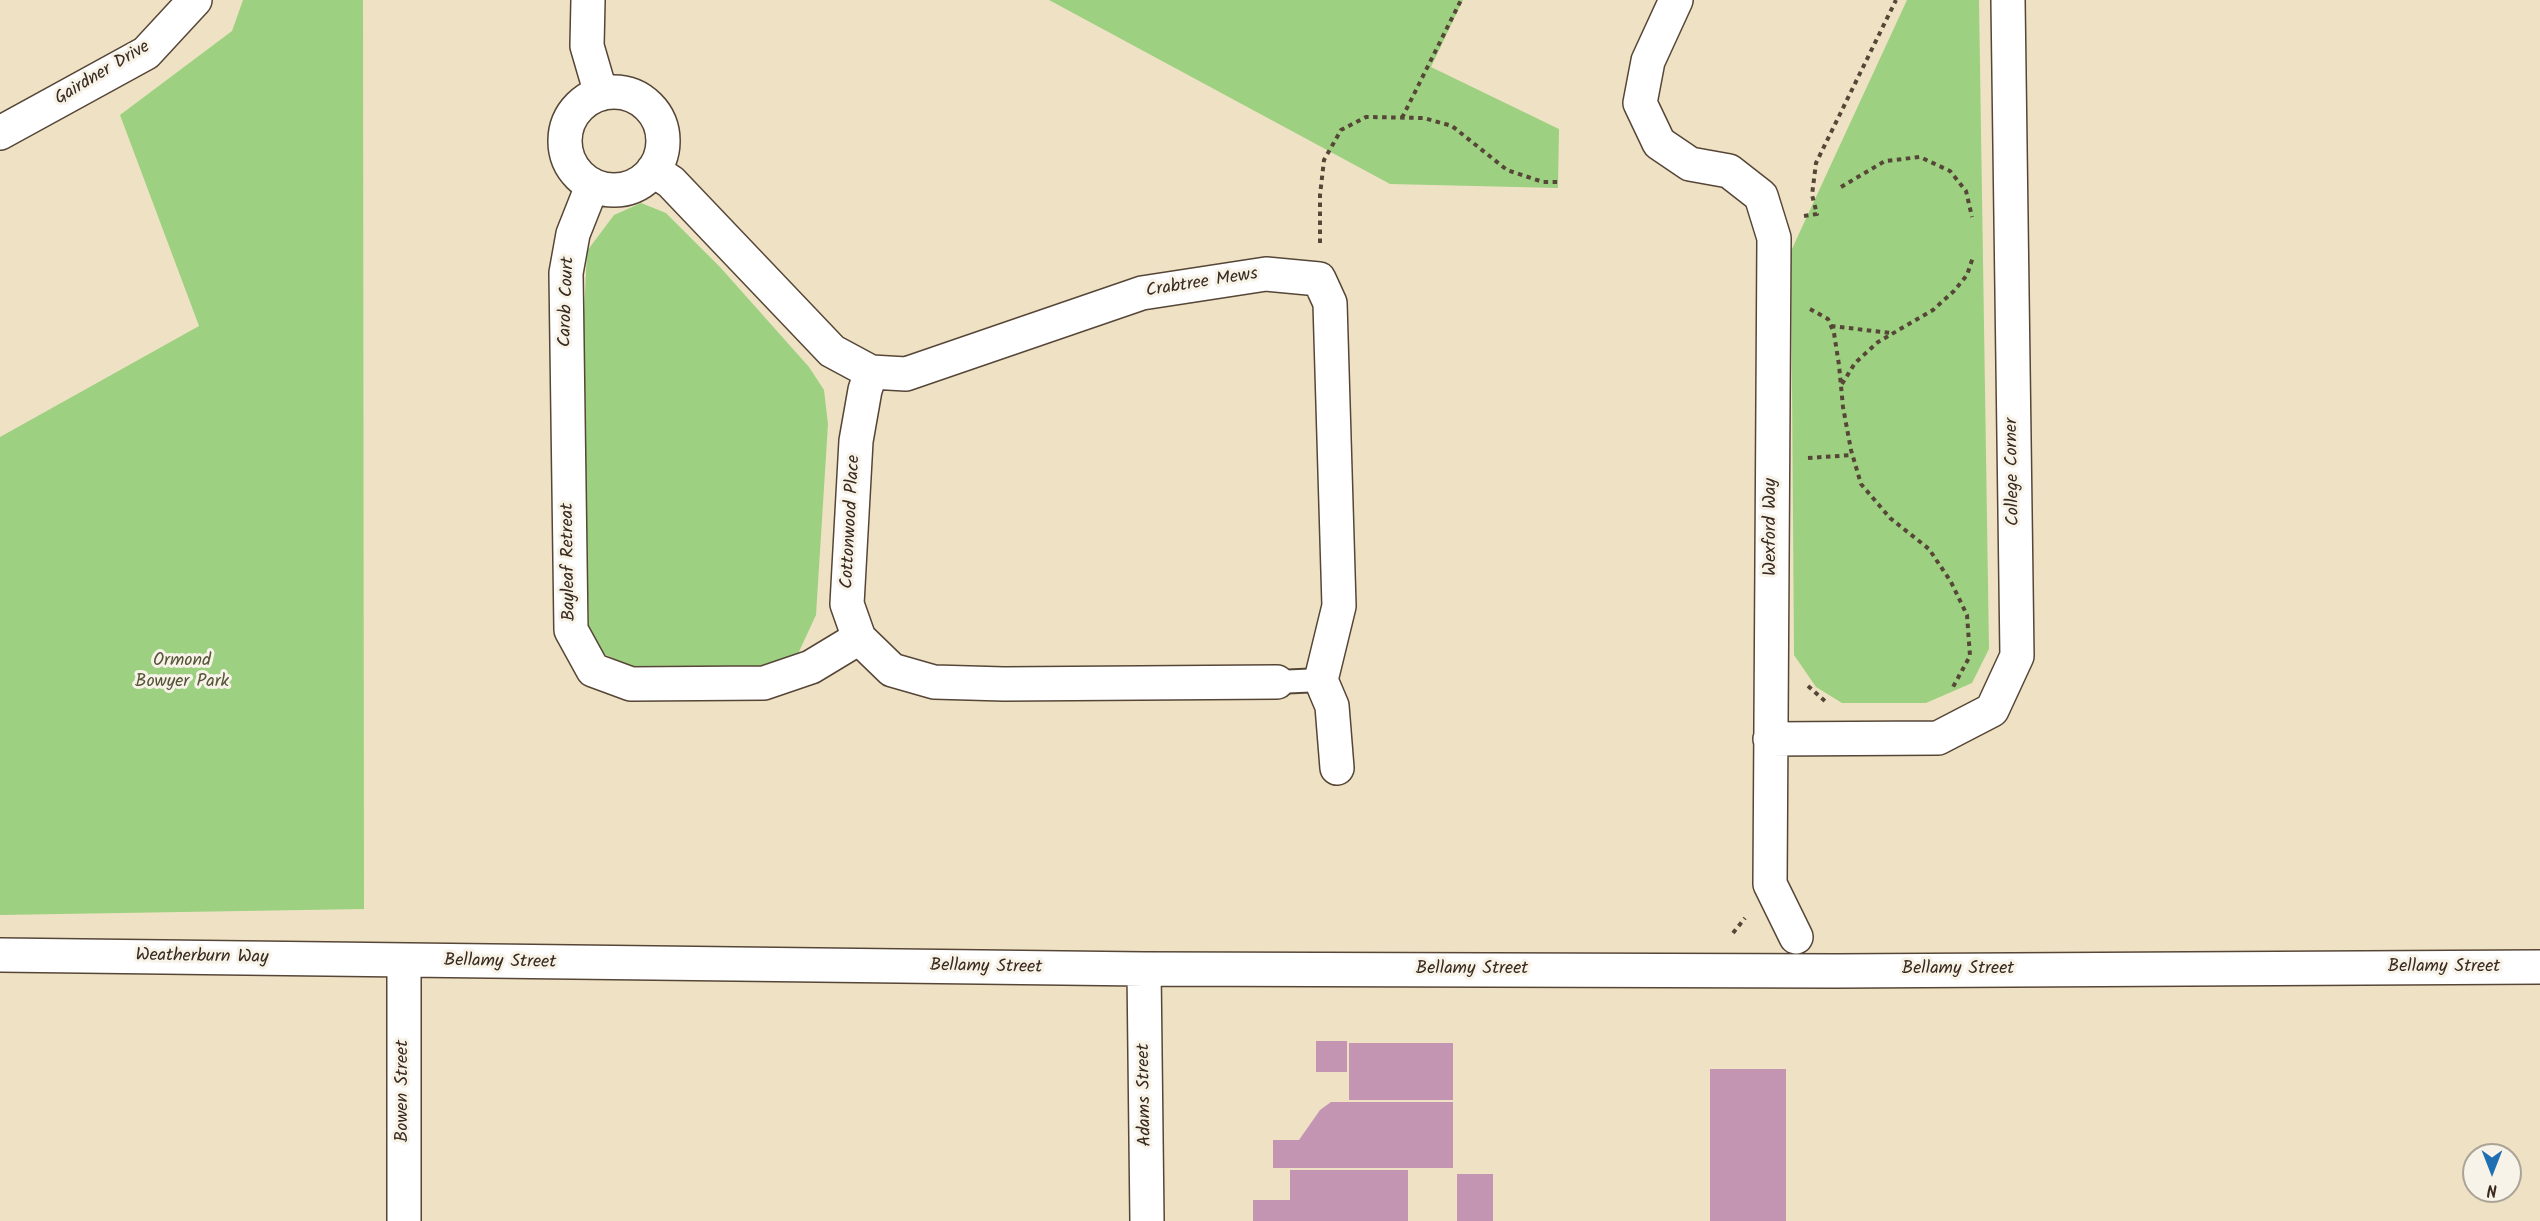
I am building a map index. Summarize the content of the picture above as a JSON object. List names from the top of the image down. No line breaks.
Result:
{"streets":{"street":["Gairdner Drive","Crabtree Mews","Carob Court","College Corner","Cottonwood Place","Wexford Way","Bayleaf Retreat","Weatherburn Way","Bellamy Street","Bowen Street","Adams Street"]},"crossings":[["Crabtree Mews","Cottonwood Place"],["Carob Court","Bayleaf Retreat"],["College Corner","Wexford Way"],["Cottonwood Place","Bayleaf Retreat"],["Weatherburn Way","Bellamy Street"],["Weatherburn Way","Bowen Street"],["Bellamy Street","Bowen Street"],["Bellamy Street","Adams Street"]],"parks":["Ormond Bowyer Park"],"north":"bottom"}
